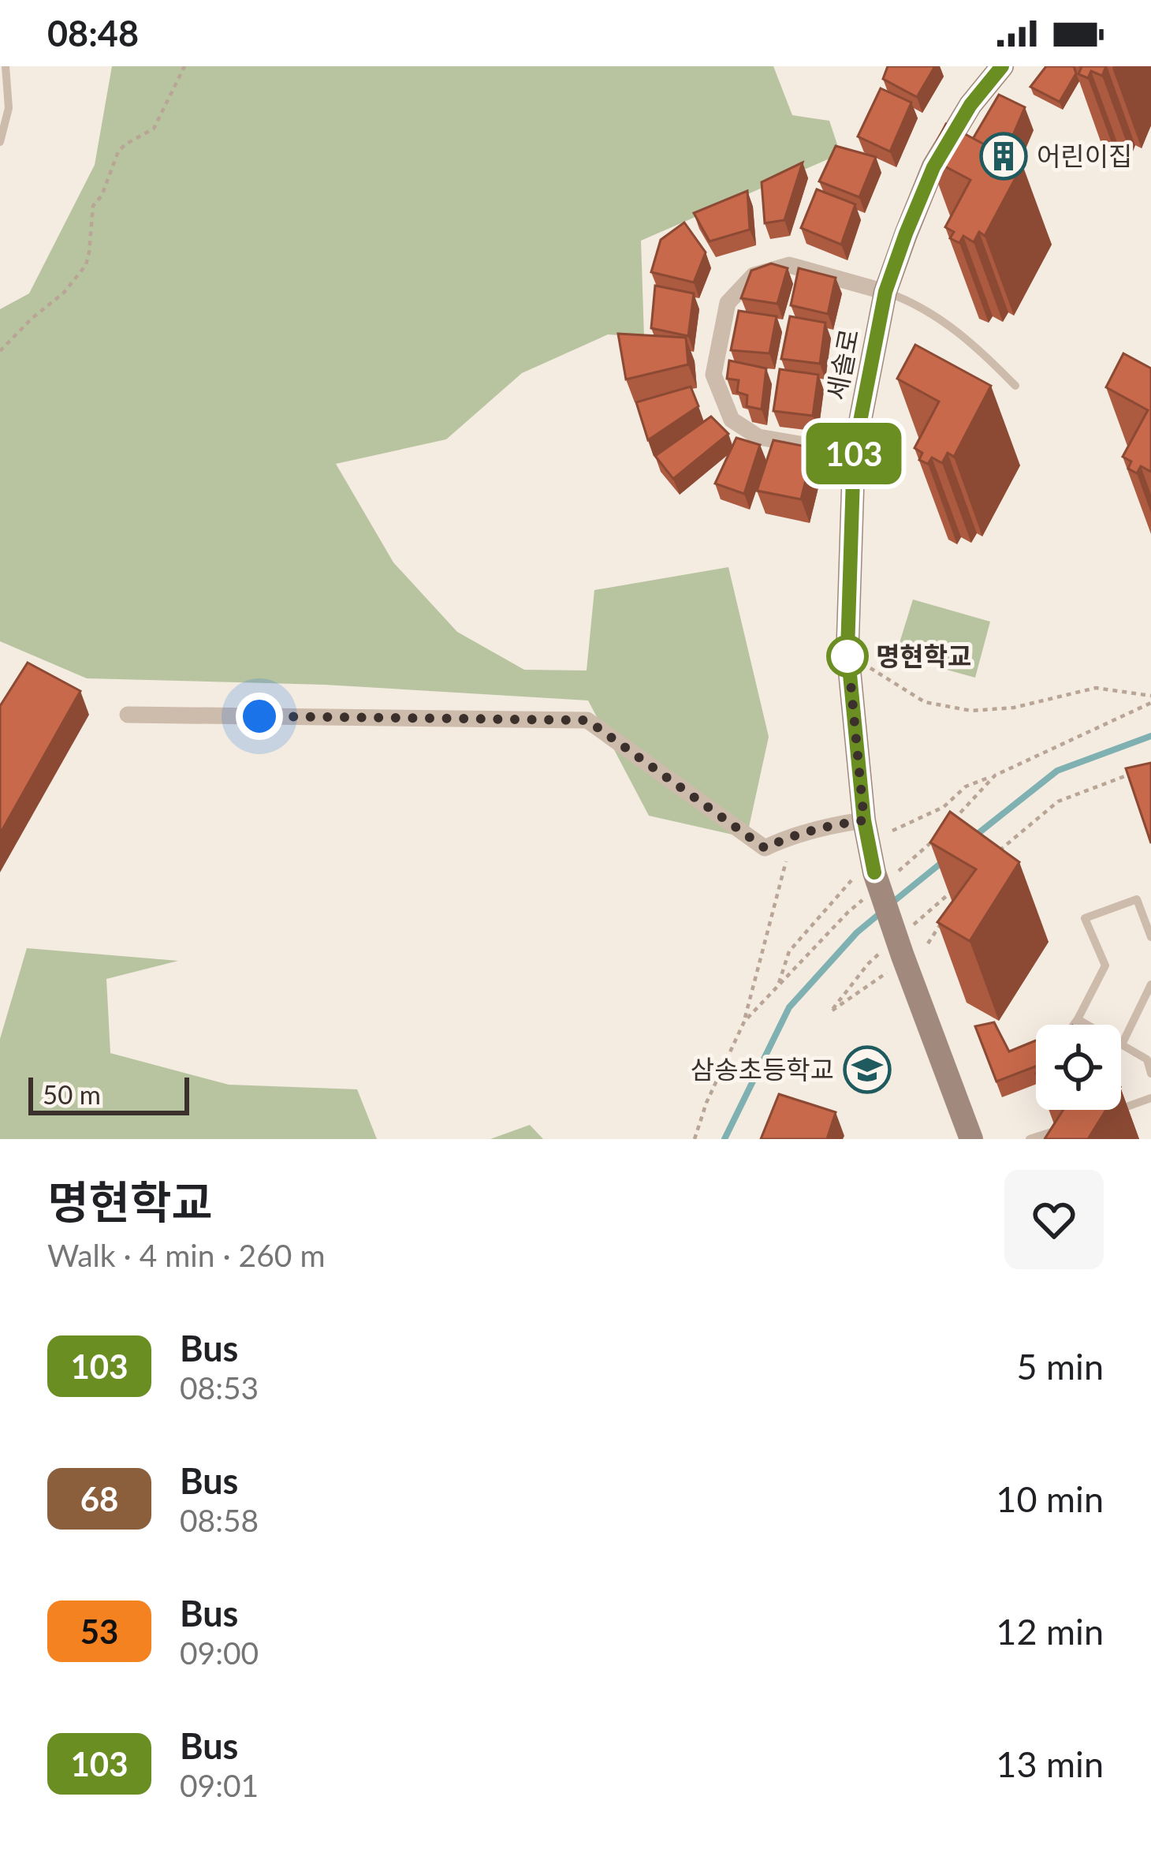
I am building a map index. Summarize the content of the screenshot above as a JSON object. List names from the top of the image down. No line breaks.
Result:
{"streets":{"street":["세솔로"]},"places":{"building":["어린이집"],"other":["명현학교"],"school or university":["삼송초등학교"]},"lines":["bus line 103"],"scale_bar":"50 m","page":{"status":"08:48","on_map":"103","scale":"50 m","heading":["명현학교","Walk · 4 min · 260 m"],"list":[{"mark":"103","name":"Bus","note":"08:53","value":"5 min"},{"mark":"68","name":"Bus","note":"08:58","value":"10 min"},{"mark":"53","name":"Bus","note":"09:00","value":"12 min"},{"mark":"103","name":"Bus","note":"09:01","value":"13 min"}]}}
